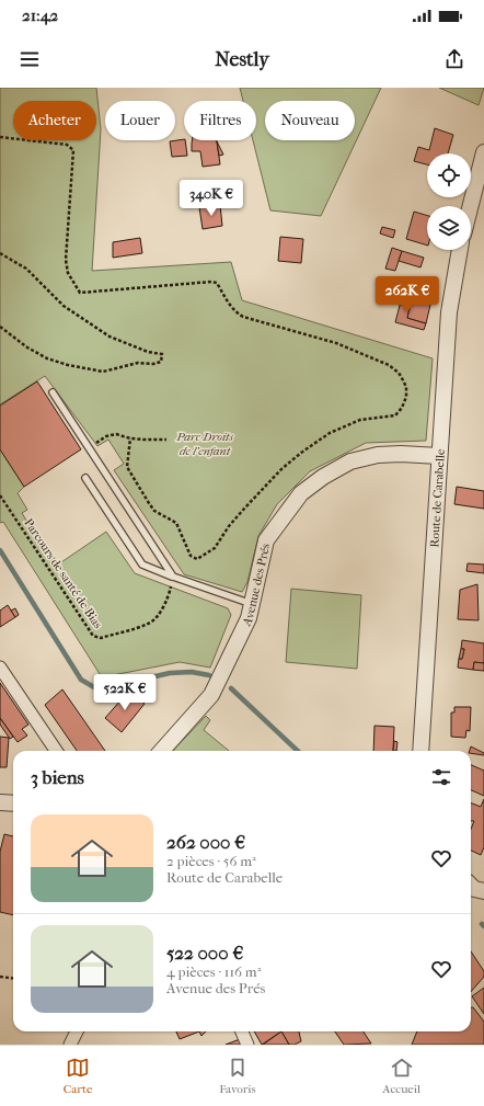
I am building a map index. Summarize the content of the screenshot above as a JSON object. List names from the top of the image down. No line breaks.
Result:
{"streets":{"street":["Route de Carabelle","Avenue des Prés"],"path":["Parcours de santé de Bias"]},"crossings":[["Route de Carabelle","Avenue des Prés"]],"parks":["Parc Droits de l'enfant"],"page":{"status":"21:42","header":"Nestly","chip":["Acheter","Louer","Filtres","Nouveau"],"price":["340K €","262K €","522K €"],"heading":"3 biens","list":[{"name":"262 000 €","note":"2 pièces · 56 m² · Route de Carabelle"},{"name":"522 000 €","note":"4 pièces · 116 m² · Avenue des Prés"}],"tabs":["Carte","Favoris","Accueil"]}}
